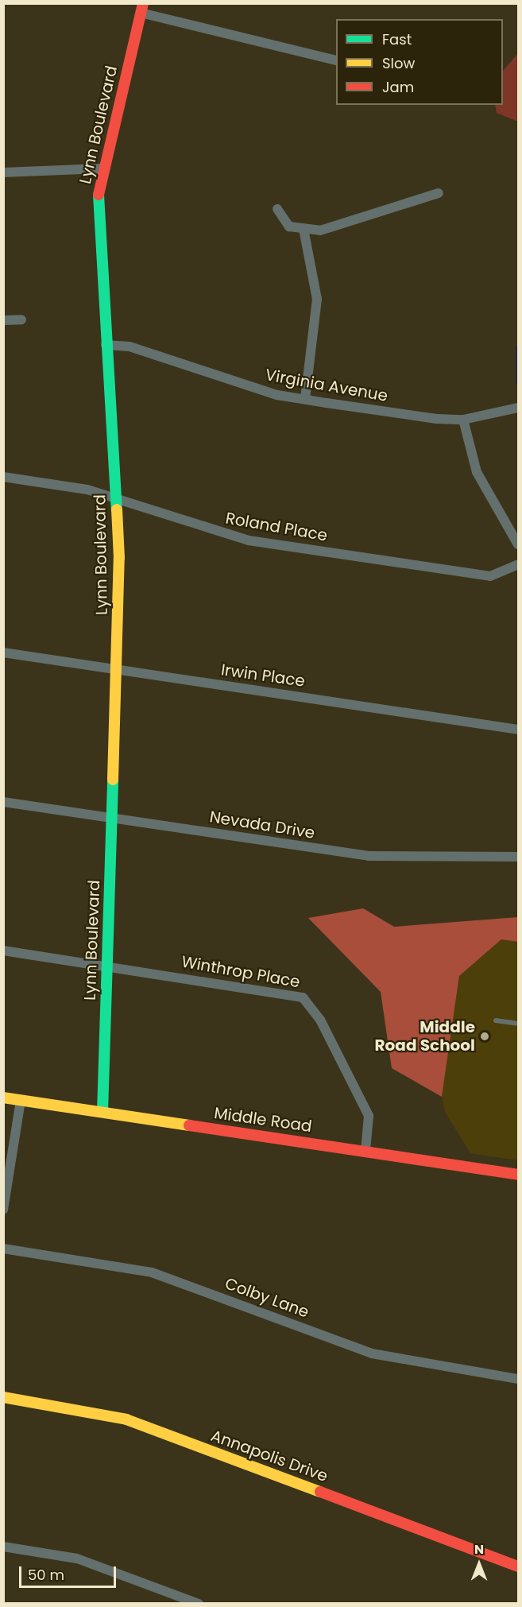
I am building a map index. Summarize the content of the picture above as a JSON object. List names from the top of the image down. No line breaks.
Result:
{"streets":{"street":["Lynn Boulevard","Virginia Avenue","Roland Place","Irwin Place","Nevada Drive","Winthrop Place","Middle Road","Colby Lane","Annapolis Drive"]},"crossings":[["Lynn Boulevard","Virginia Avenue"],["Lynn Boulevard","Roland Place"],["Lynn Boulevard","Irwin Place"],["Lynn Boulevard","Nevada Drive"],["Lynn Boulevard","Winthrop Place"],["Lynn Boulevard","Middle Road"],["Winthrop Place","Middle Road"]],"places":["Middle Road School"],"legend":["Fast","Slow","Jam"],"scale_bar":"50 m","north":"top"}
